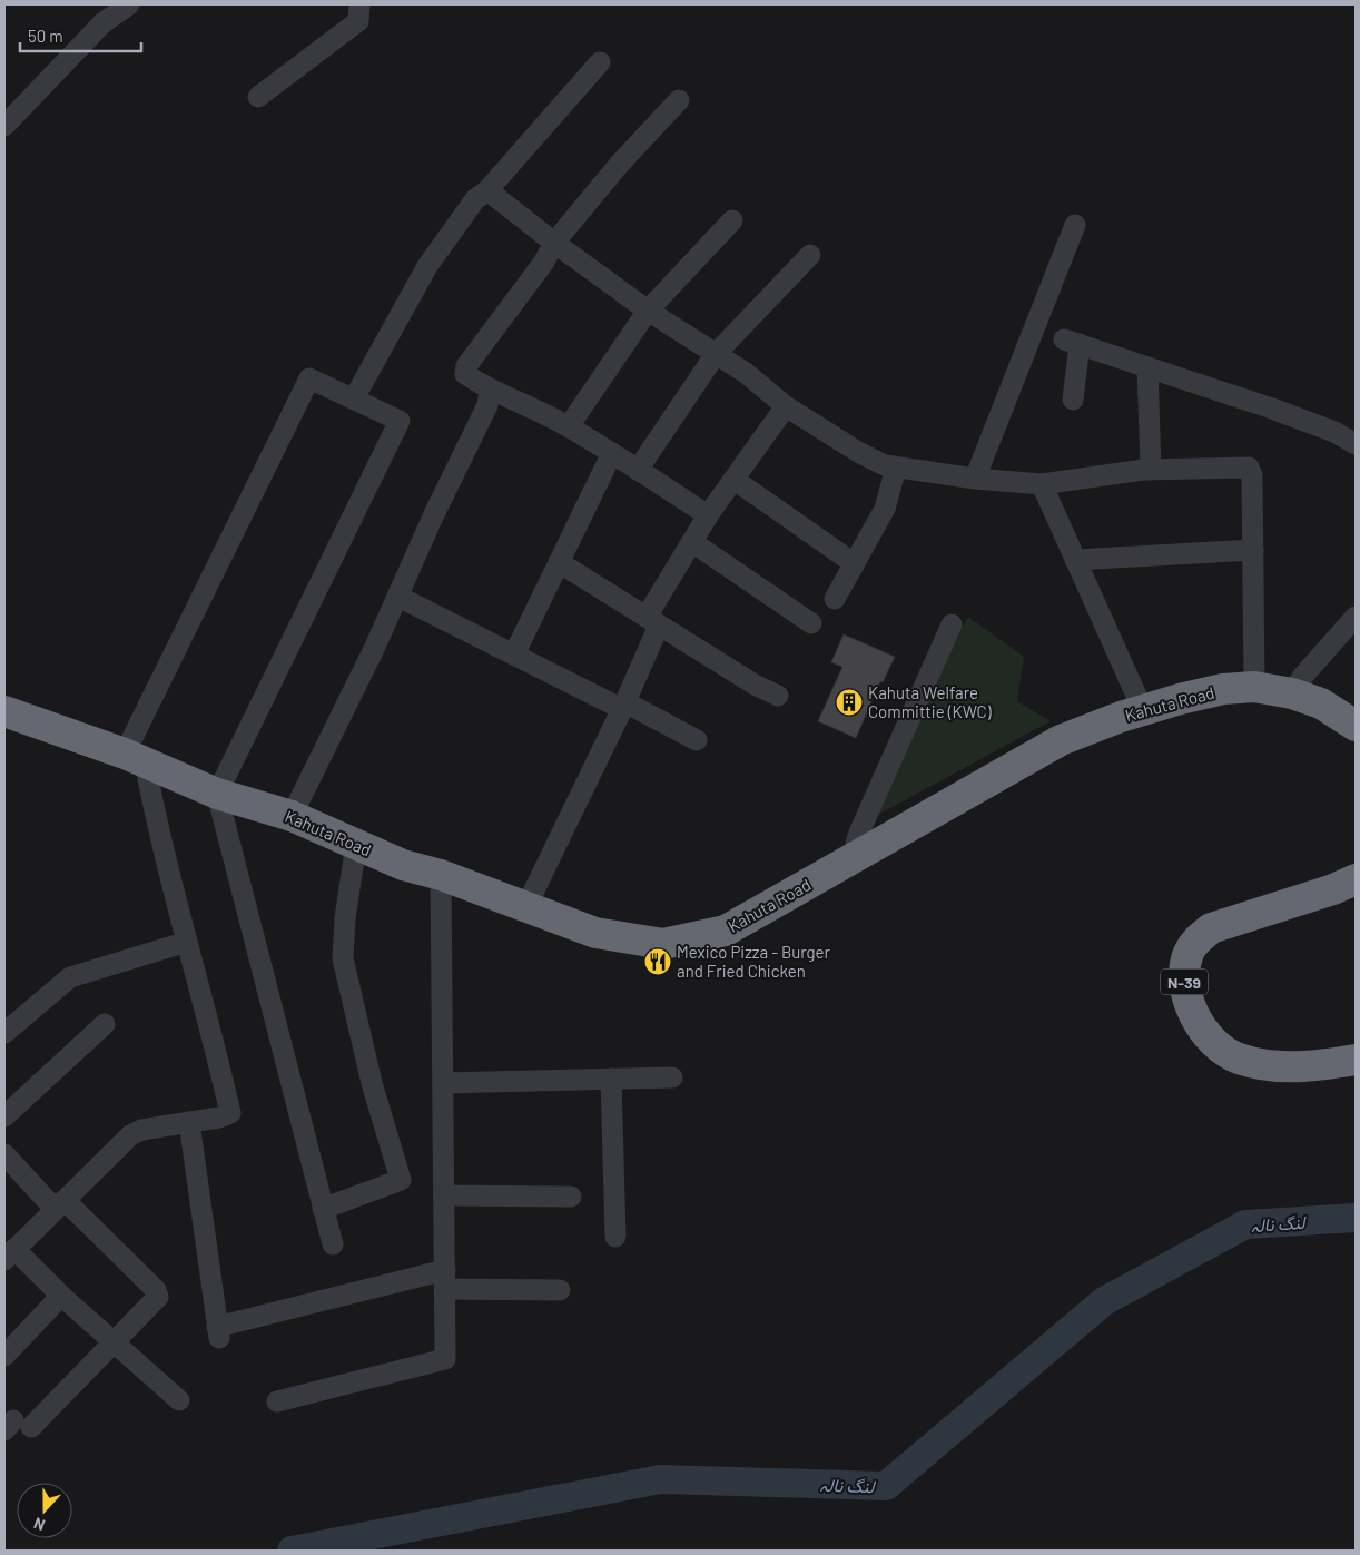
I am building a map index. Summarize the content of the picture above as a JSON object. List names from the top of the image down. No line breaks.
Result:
{"streets":{"highway":["Kahuta Road","N-39"]},"water":["لنگ نالہ"],"places":{"building":["Kahuta Welfare Committie (KWC)"],"restaurant":["Mexico Pizza - Burger and Fried Chicken"]},"scale_bar":"50 m","north":"bottom"}
